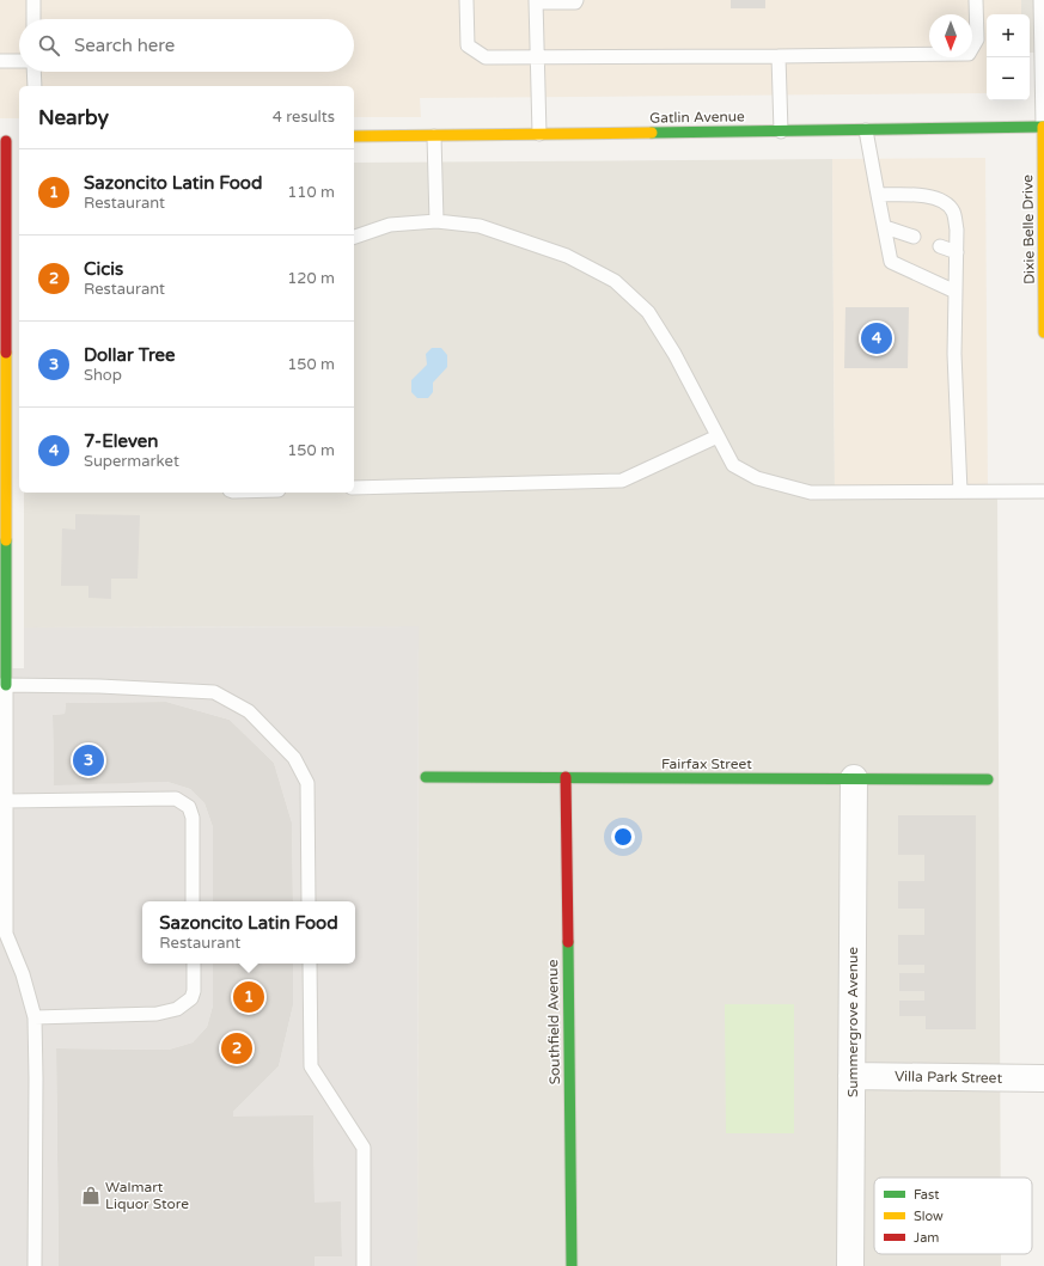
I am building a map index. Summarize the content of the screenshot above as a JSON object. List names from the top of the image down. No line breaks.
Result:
{"streets":{"street":["Gatlin Avenue","Dixie Belle Drive","Fairfax Street","Southfield Avenue","Summergrove Avenue","Villa Park Street"]},"crossings":[["Gatlin Avenue","Dixie Belle Drive"],["Fairfax Street","Southfield Avenue"],["Fairfax Street","Summergrove Avenue"],["Summergrove Avenue","Villa Park Street"]],"places":{"shop":["Walmart Liquor Store"]},"legend":["Fast","Slow","Jam"],"north":"bottom","page":{"map_buttons":["+","−"],"search":"Search here","heading":["Nearby","4 results"],"list":[{"mark":"1","name":"Sazoncito Latin Food","note":"Restaurant","value":"110 m"},{"mark":"2","name":"Cicis","note":"Restaurant","value":"120 m"},{"mark":"3","name":"Dollar Tree","note":"Shop","value":"150 m"},{"mark":"4","name":"7-Eleven","note":"Supermarket","value":"150 m"}],"pins":["4","3","1","2"],"popup":["Sazoncito Latin Food","Restaurant"]}}
